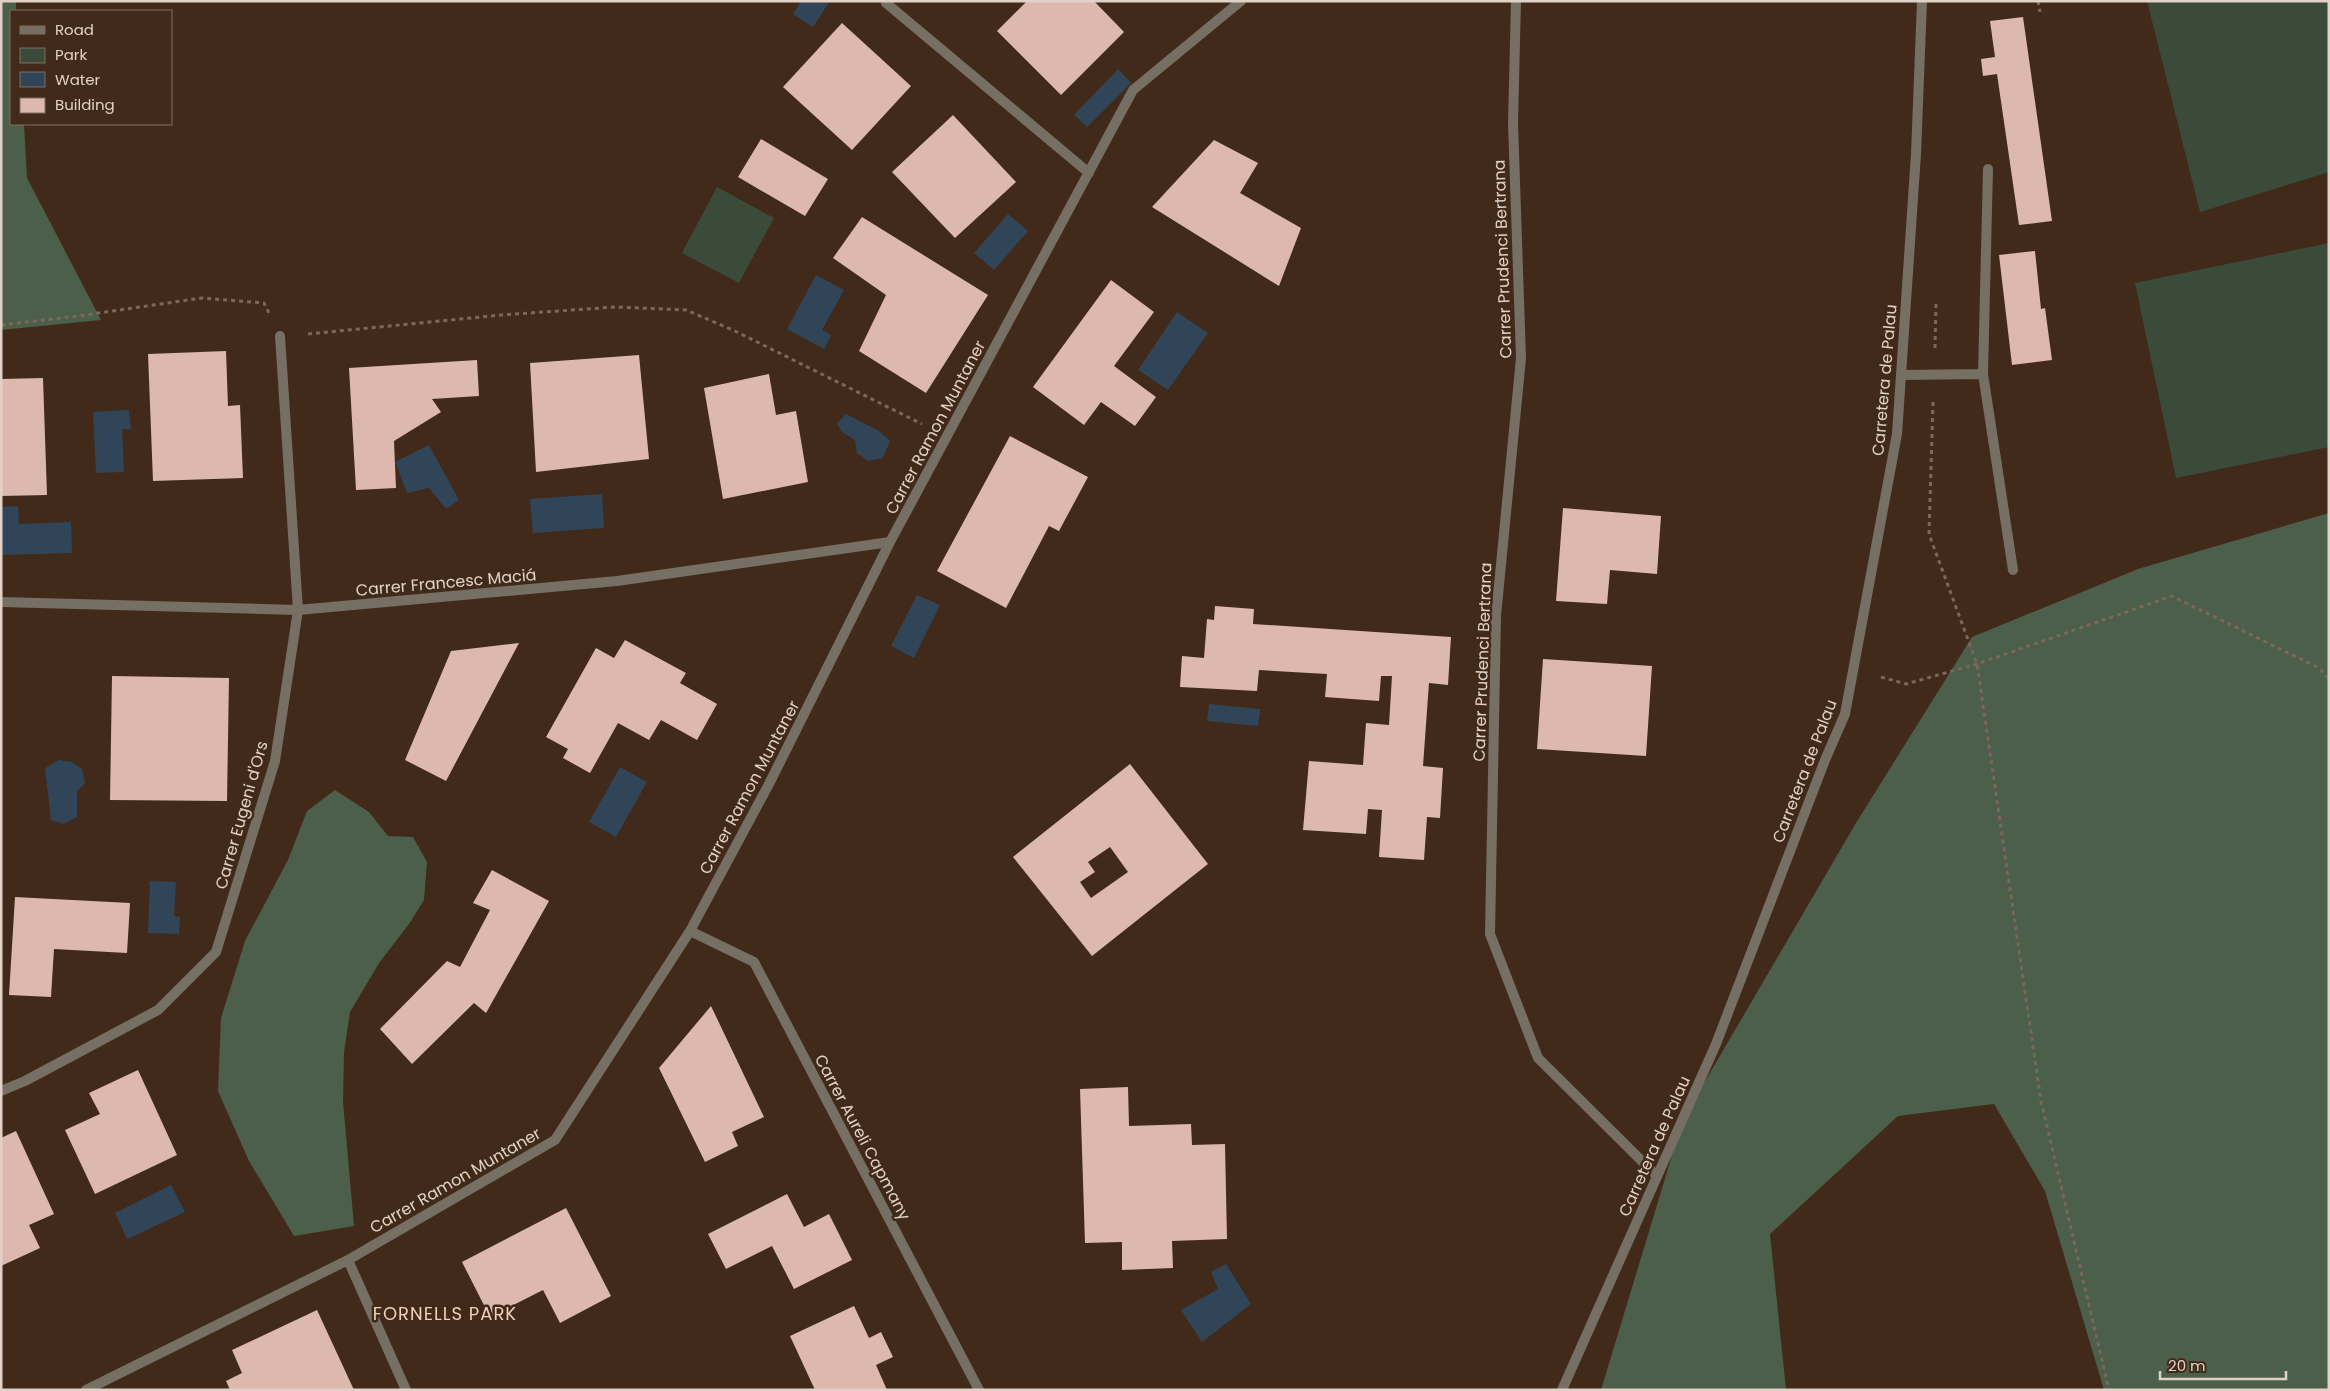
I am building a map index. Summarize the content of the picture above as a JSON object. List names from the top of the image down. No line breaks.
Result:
{"streets":{"street":["Carrer Prudenci Bertrana","Carretera de Palau","Carrer Ramon Muntaner","Carrer Francesc Maciá","Carrer Eugeni d'Ors","Carrer Aureli Capmany"]},"crossings":[["Carrer Prudenci Bertrana","Carretera de Palau"],["Carrer Ramon Muntaner","Carrer Francesc Maciá"],["Carrer Ramon Muntaner","Carrer Aureli Capmany"],["Carrer Francesc Maciá","Carrer Eugeni d'Ors"]],"districts":["FORNELLS PARK"],"legend":["Road","Park","Water","Building"],"scale_bar":"20 m"}
